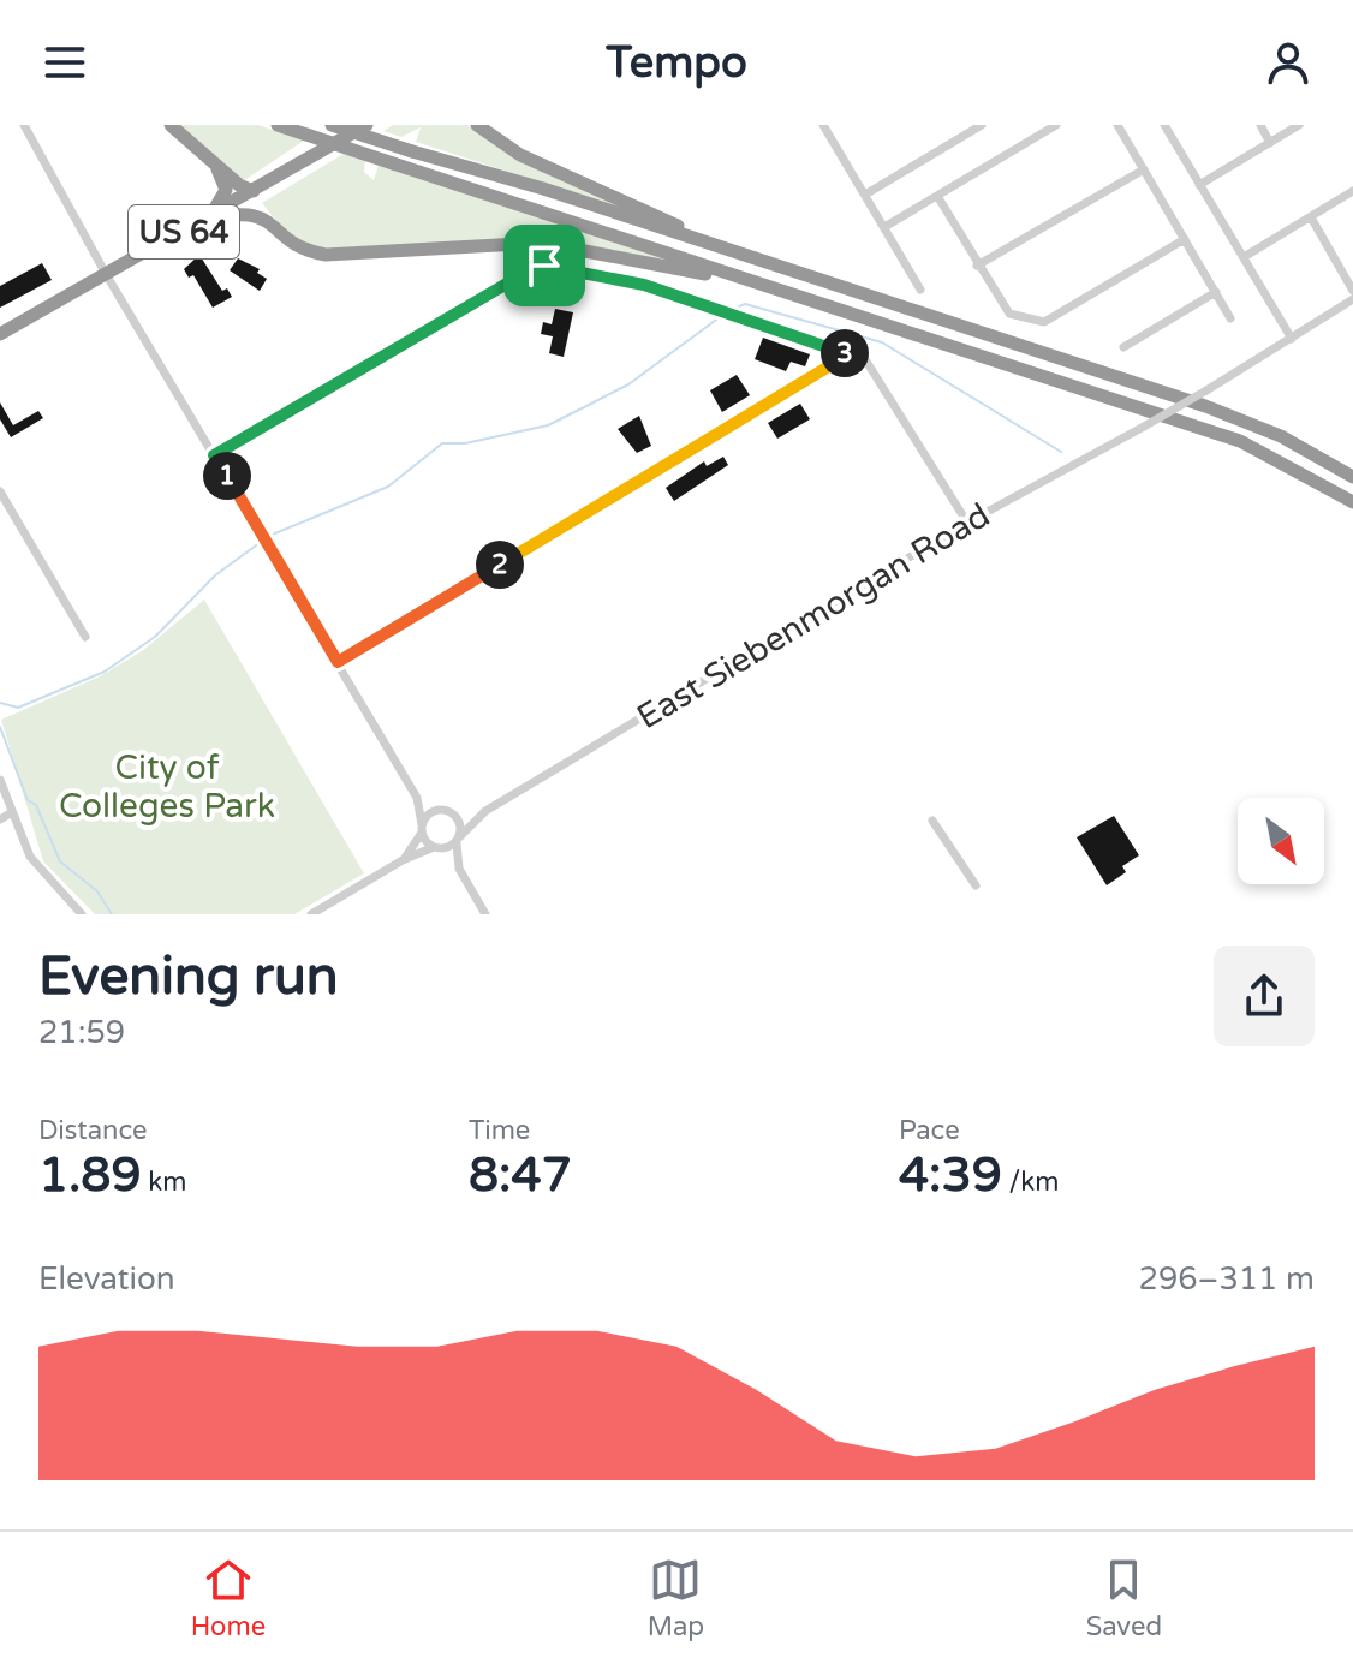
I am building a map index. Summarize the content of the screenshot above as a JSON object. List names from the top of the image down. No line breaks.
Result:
{"streets":{"highway":["US 64"],"street":["East Siebenmorgan Road"]},"parks":["City of Colleges Park"],"north":"bottom right","page":{"header":"Tempo","pins":["3","1","2"],"heading":["Evening run","21:59"],"stats":[["Distance","1.89 km"],["Time","8:47"],["Pace","4:39 /km"]],"chart":["Elevation","296–311 m"],"tabs":["Home","Map","Saved"]}}
